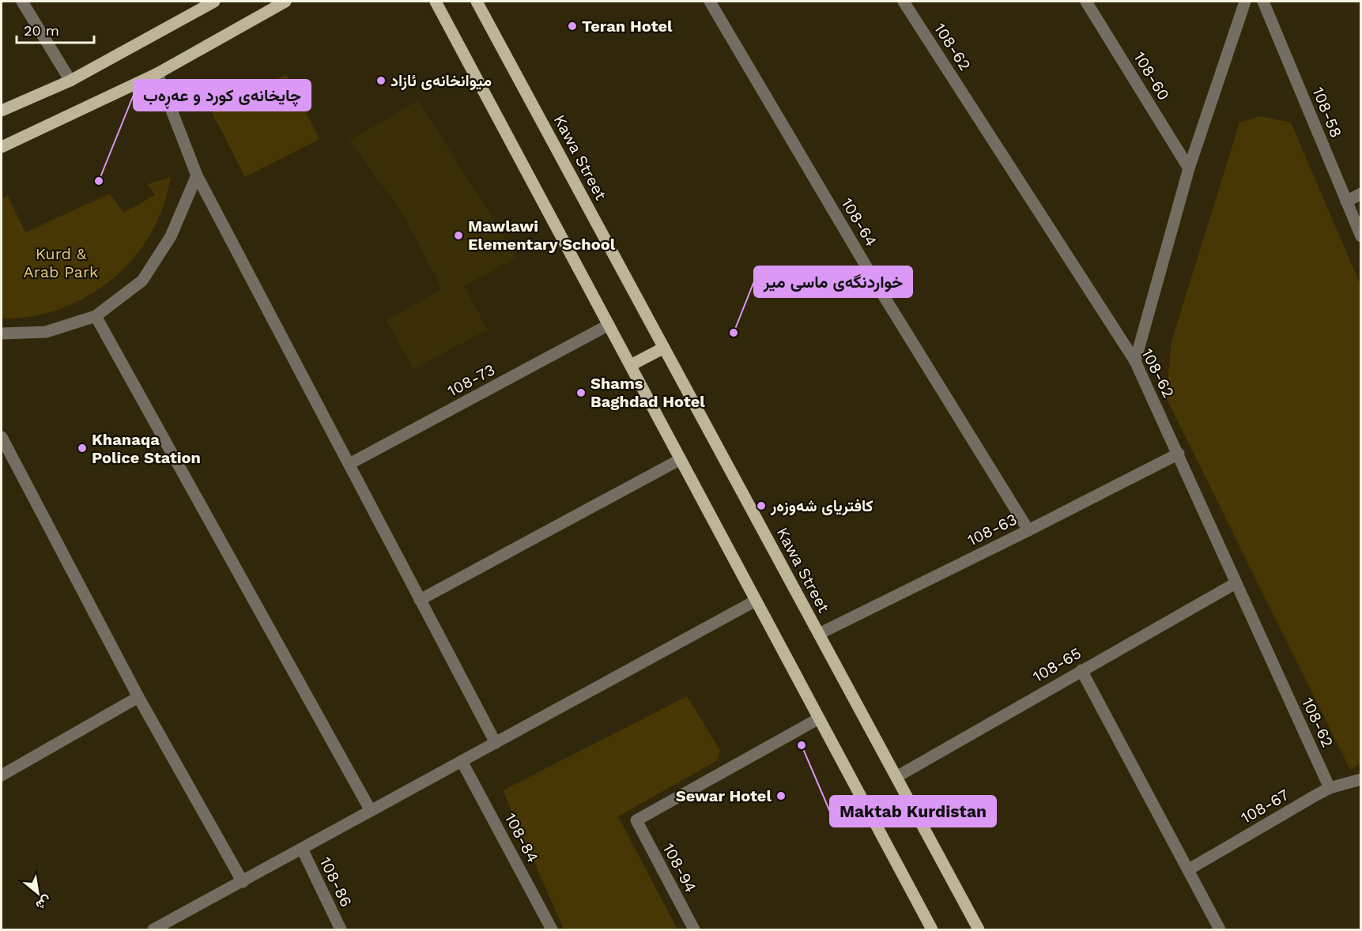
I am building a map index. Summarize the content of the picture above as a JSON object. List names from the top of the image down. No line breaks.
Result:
{"streets":{"main road":["Kawa Street"],"street":["108-62","108-60","108-58","108-64","108-73","108-63","108-65","108-67","108-84","108-94","108-86"]},"crossings":[["108-62","108-63"],["108-62","108-65"],["108-62","108-67"],["Kawa Street","108-63"],["Kawa Street","108-65"],["108-64","108-63"]],"parks":["Kurd & Arab Park"],"places":["Teran Hotel","میوانخانەی ئازاد","چایخانەی کورد و عەڕەب","Mawlawi Elementary School","خواردنگەی ماسی میر","Shams Baghdad Hotel","Khanaqa Police Station","کافتریای شەوزەر","Maktab Kurdistan","Sewar Hotel"],"scale_bar":"20 m","north":"bottom right"}
